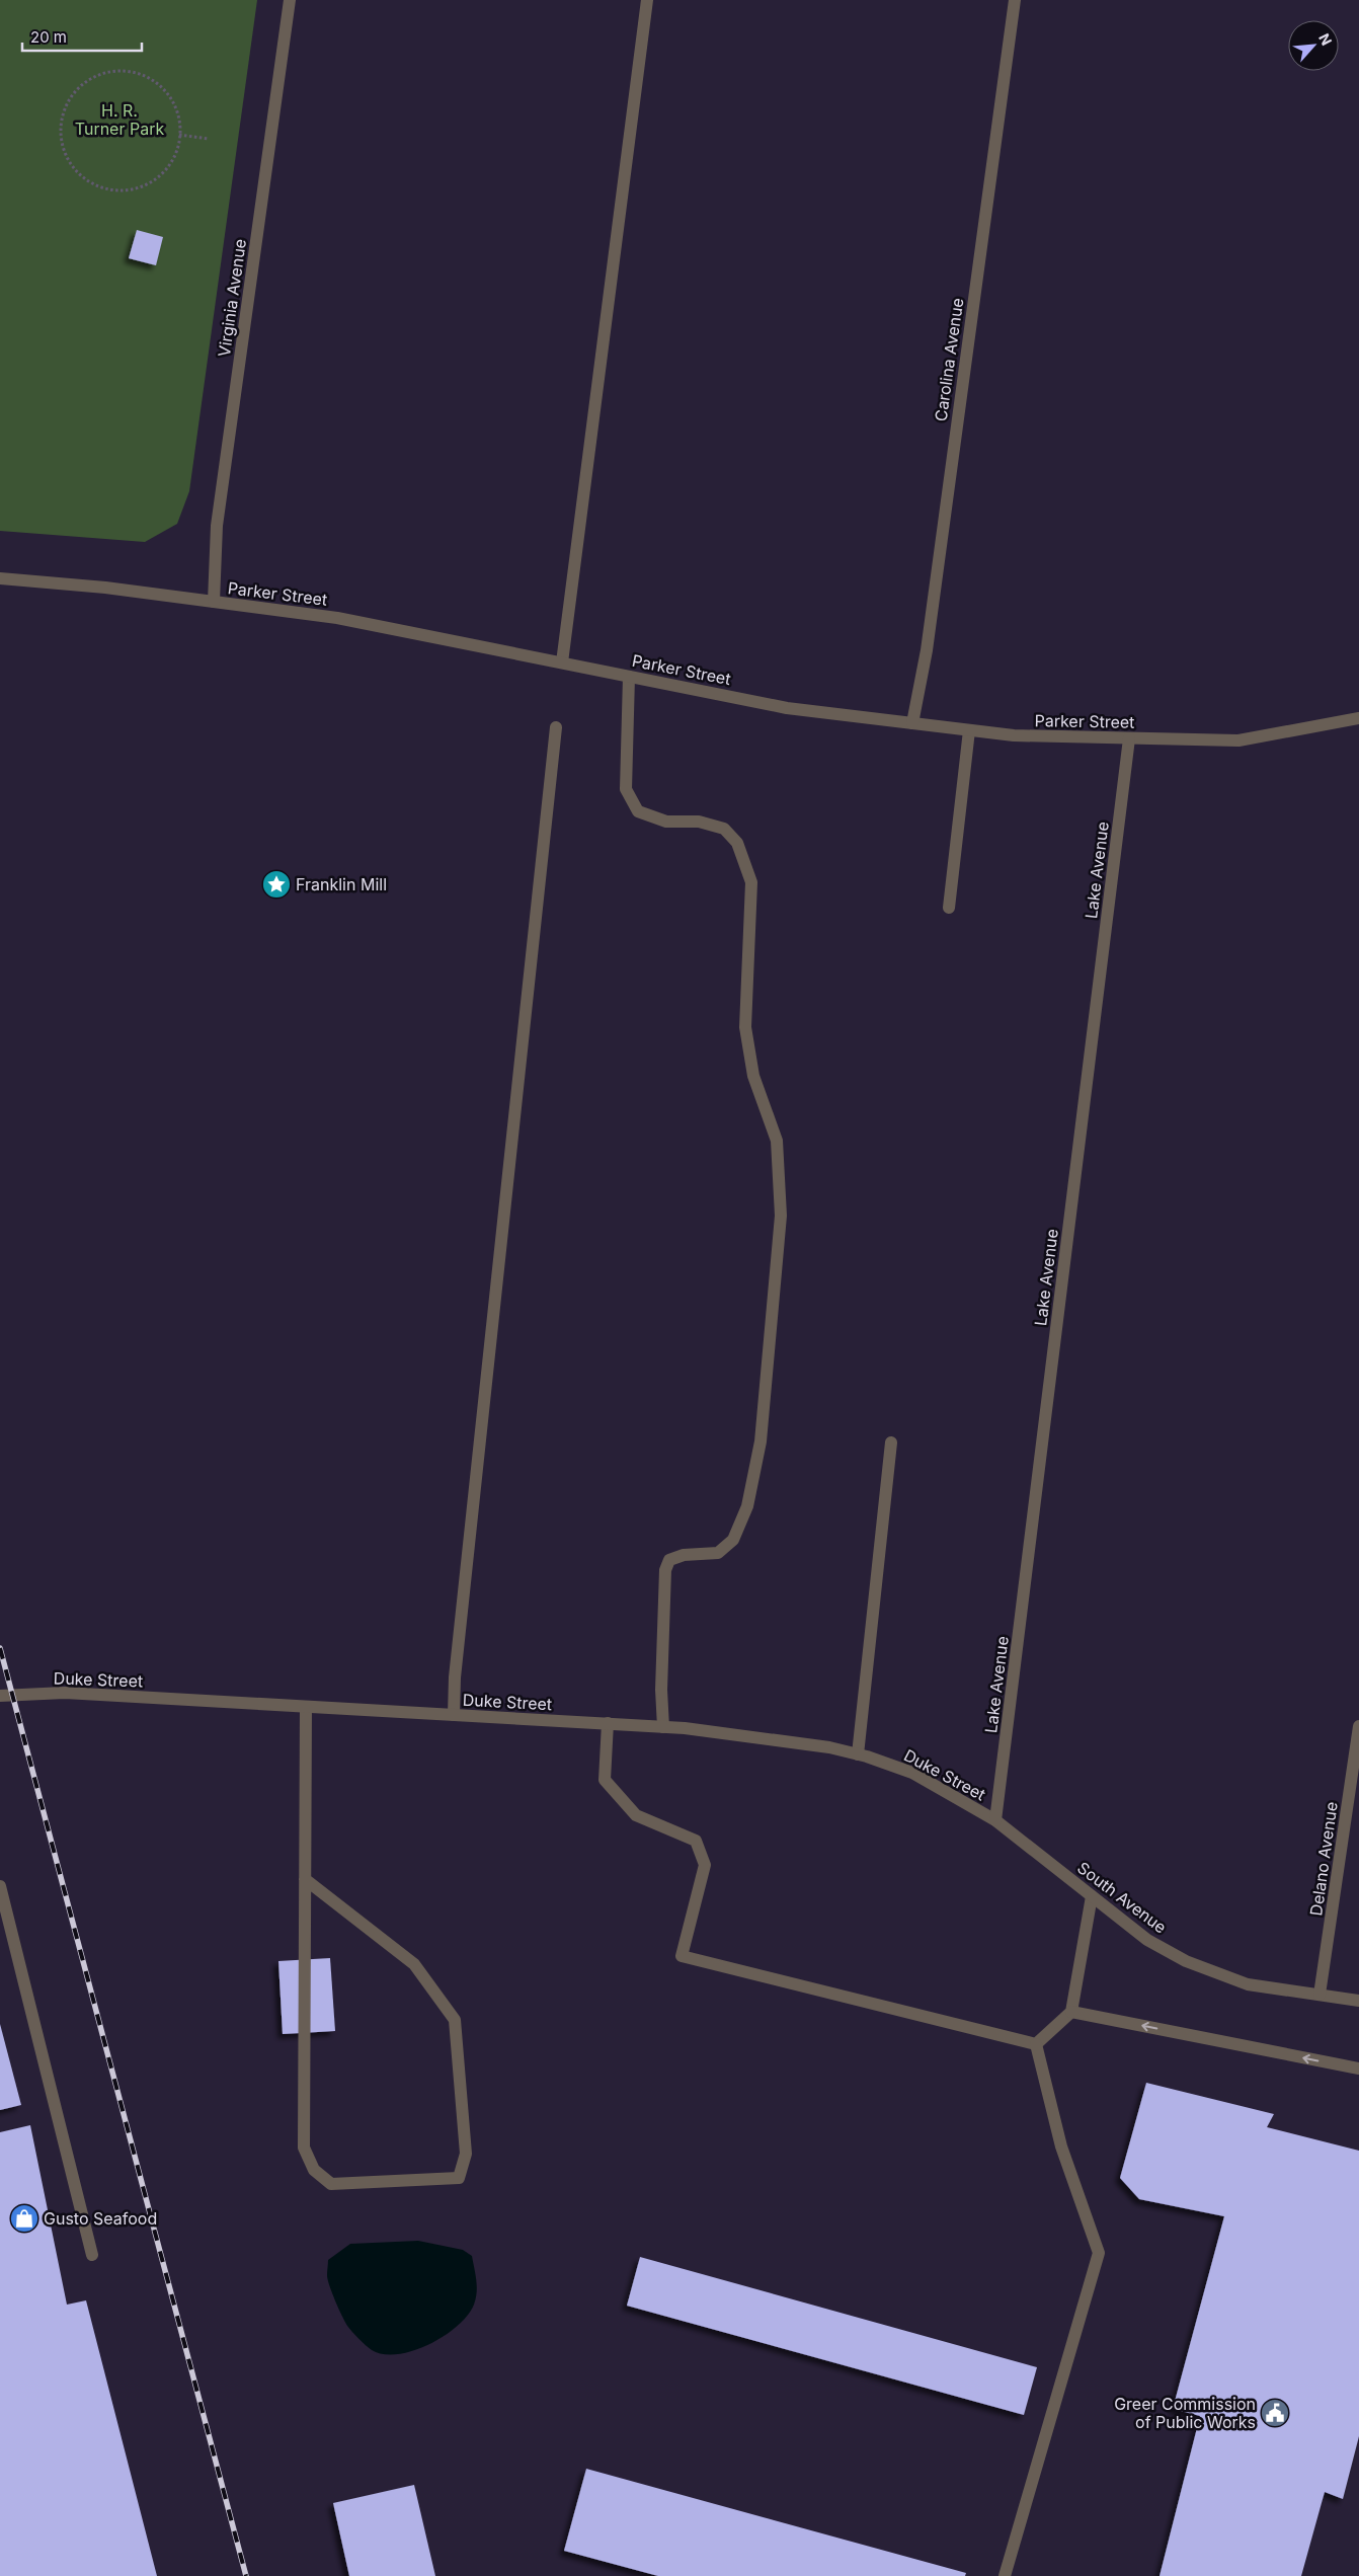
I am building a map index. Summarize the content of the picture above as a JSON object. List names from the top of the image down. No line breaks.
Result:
{"streets":{"street":["Virginia Avenue","Carolina Avenue","Parker Street","Lake Avenue","Duke Street","Delano Avenue","South Avenue"]},"crossings":[["Virginia Avenue","Parker Street"],["Carolina Avenue","Parker Street"],["Parker Street","Lake Avenue"],["Lake Avenue","Duke Street"],["Lake Avenue","South Avenue"],["Duke Street","South Avenue"],["Delano Avenue","South Avenue"]],"parks":["H. R. Turner Park"],"places":{"place":["Franklin Mill"],"shop":["Gusto Seafood"],"public building":["Greer Commission of Public Works"]},"scale_bar":"20 m","north":"top right"}
